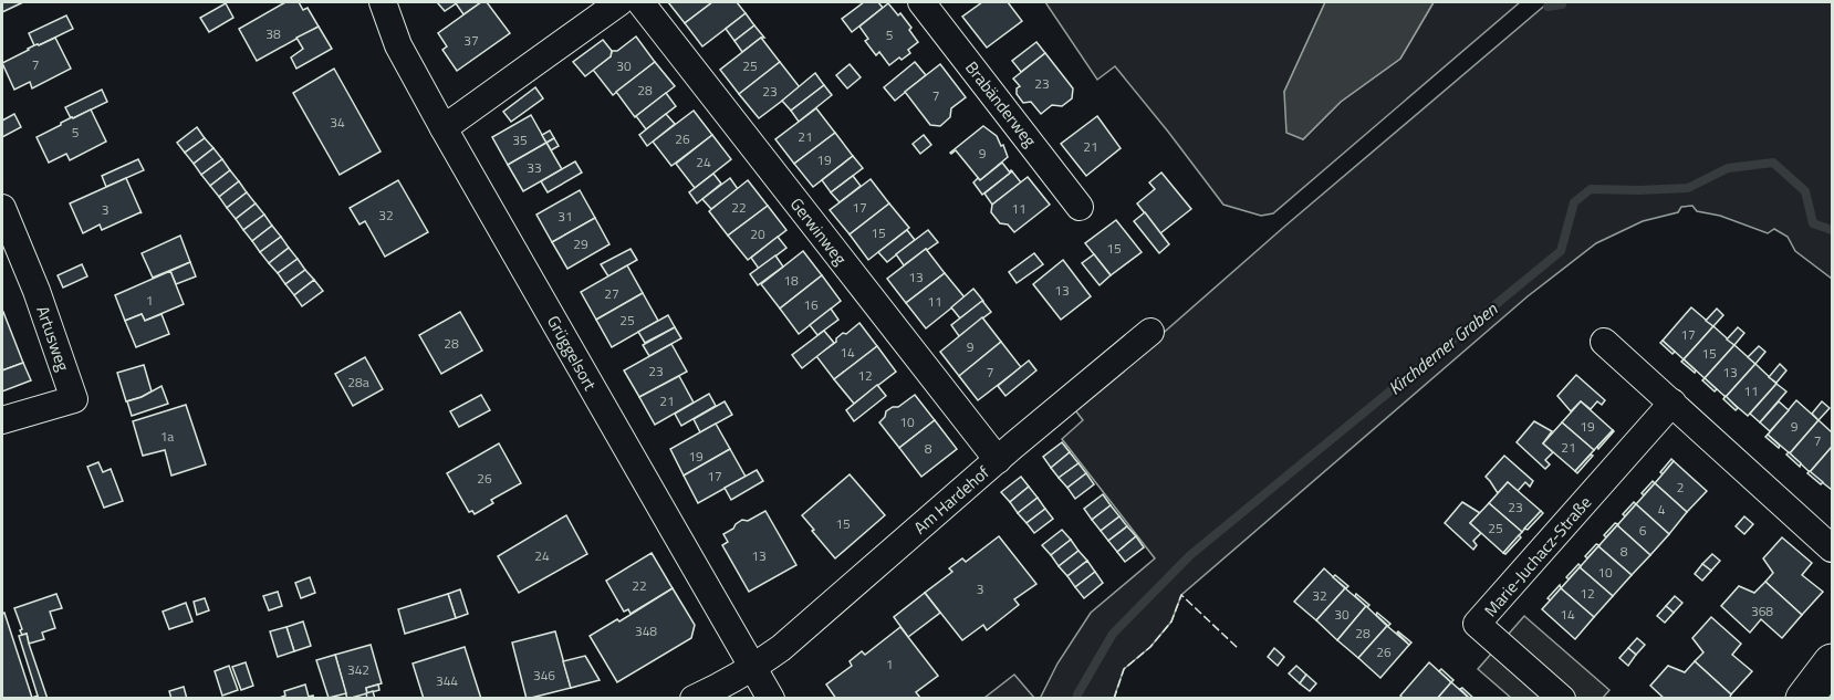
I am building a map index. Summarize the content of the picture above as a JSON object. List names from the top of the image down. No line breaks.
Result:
{"streets":{"street":["Brabänderweg","Gerwinweg","Artusweg","Grüggelsort","Am Hardehof","Marie-Juchacz-Straße"]},"crossings":[["Gerwinweg","Am Hardehof"],["Grüggelsort","Am Hardehof"]],"water":["Kirchderner Graben"],"house_numbers":["38","5","37","7","30","25","23","28","23","7","34","5","21","26","35","21","9","19","24","33","22","17","11","3","32","31","15","20","29","15","13","18","13","27","1","11","16","25","17","28","9","14","15","23","7","13","12","28a","11","21","10","19","9","1a","7","21","8","19","17","26","2","23","4","15","25","6","8","24","13","10","22","3","12","32","368","30","14","348","28","26","1","342","346","344"]}
